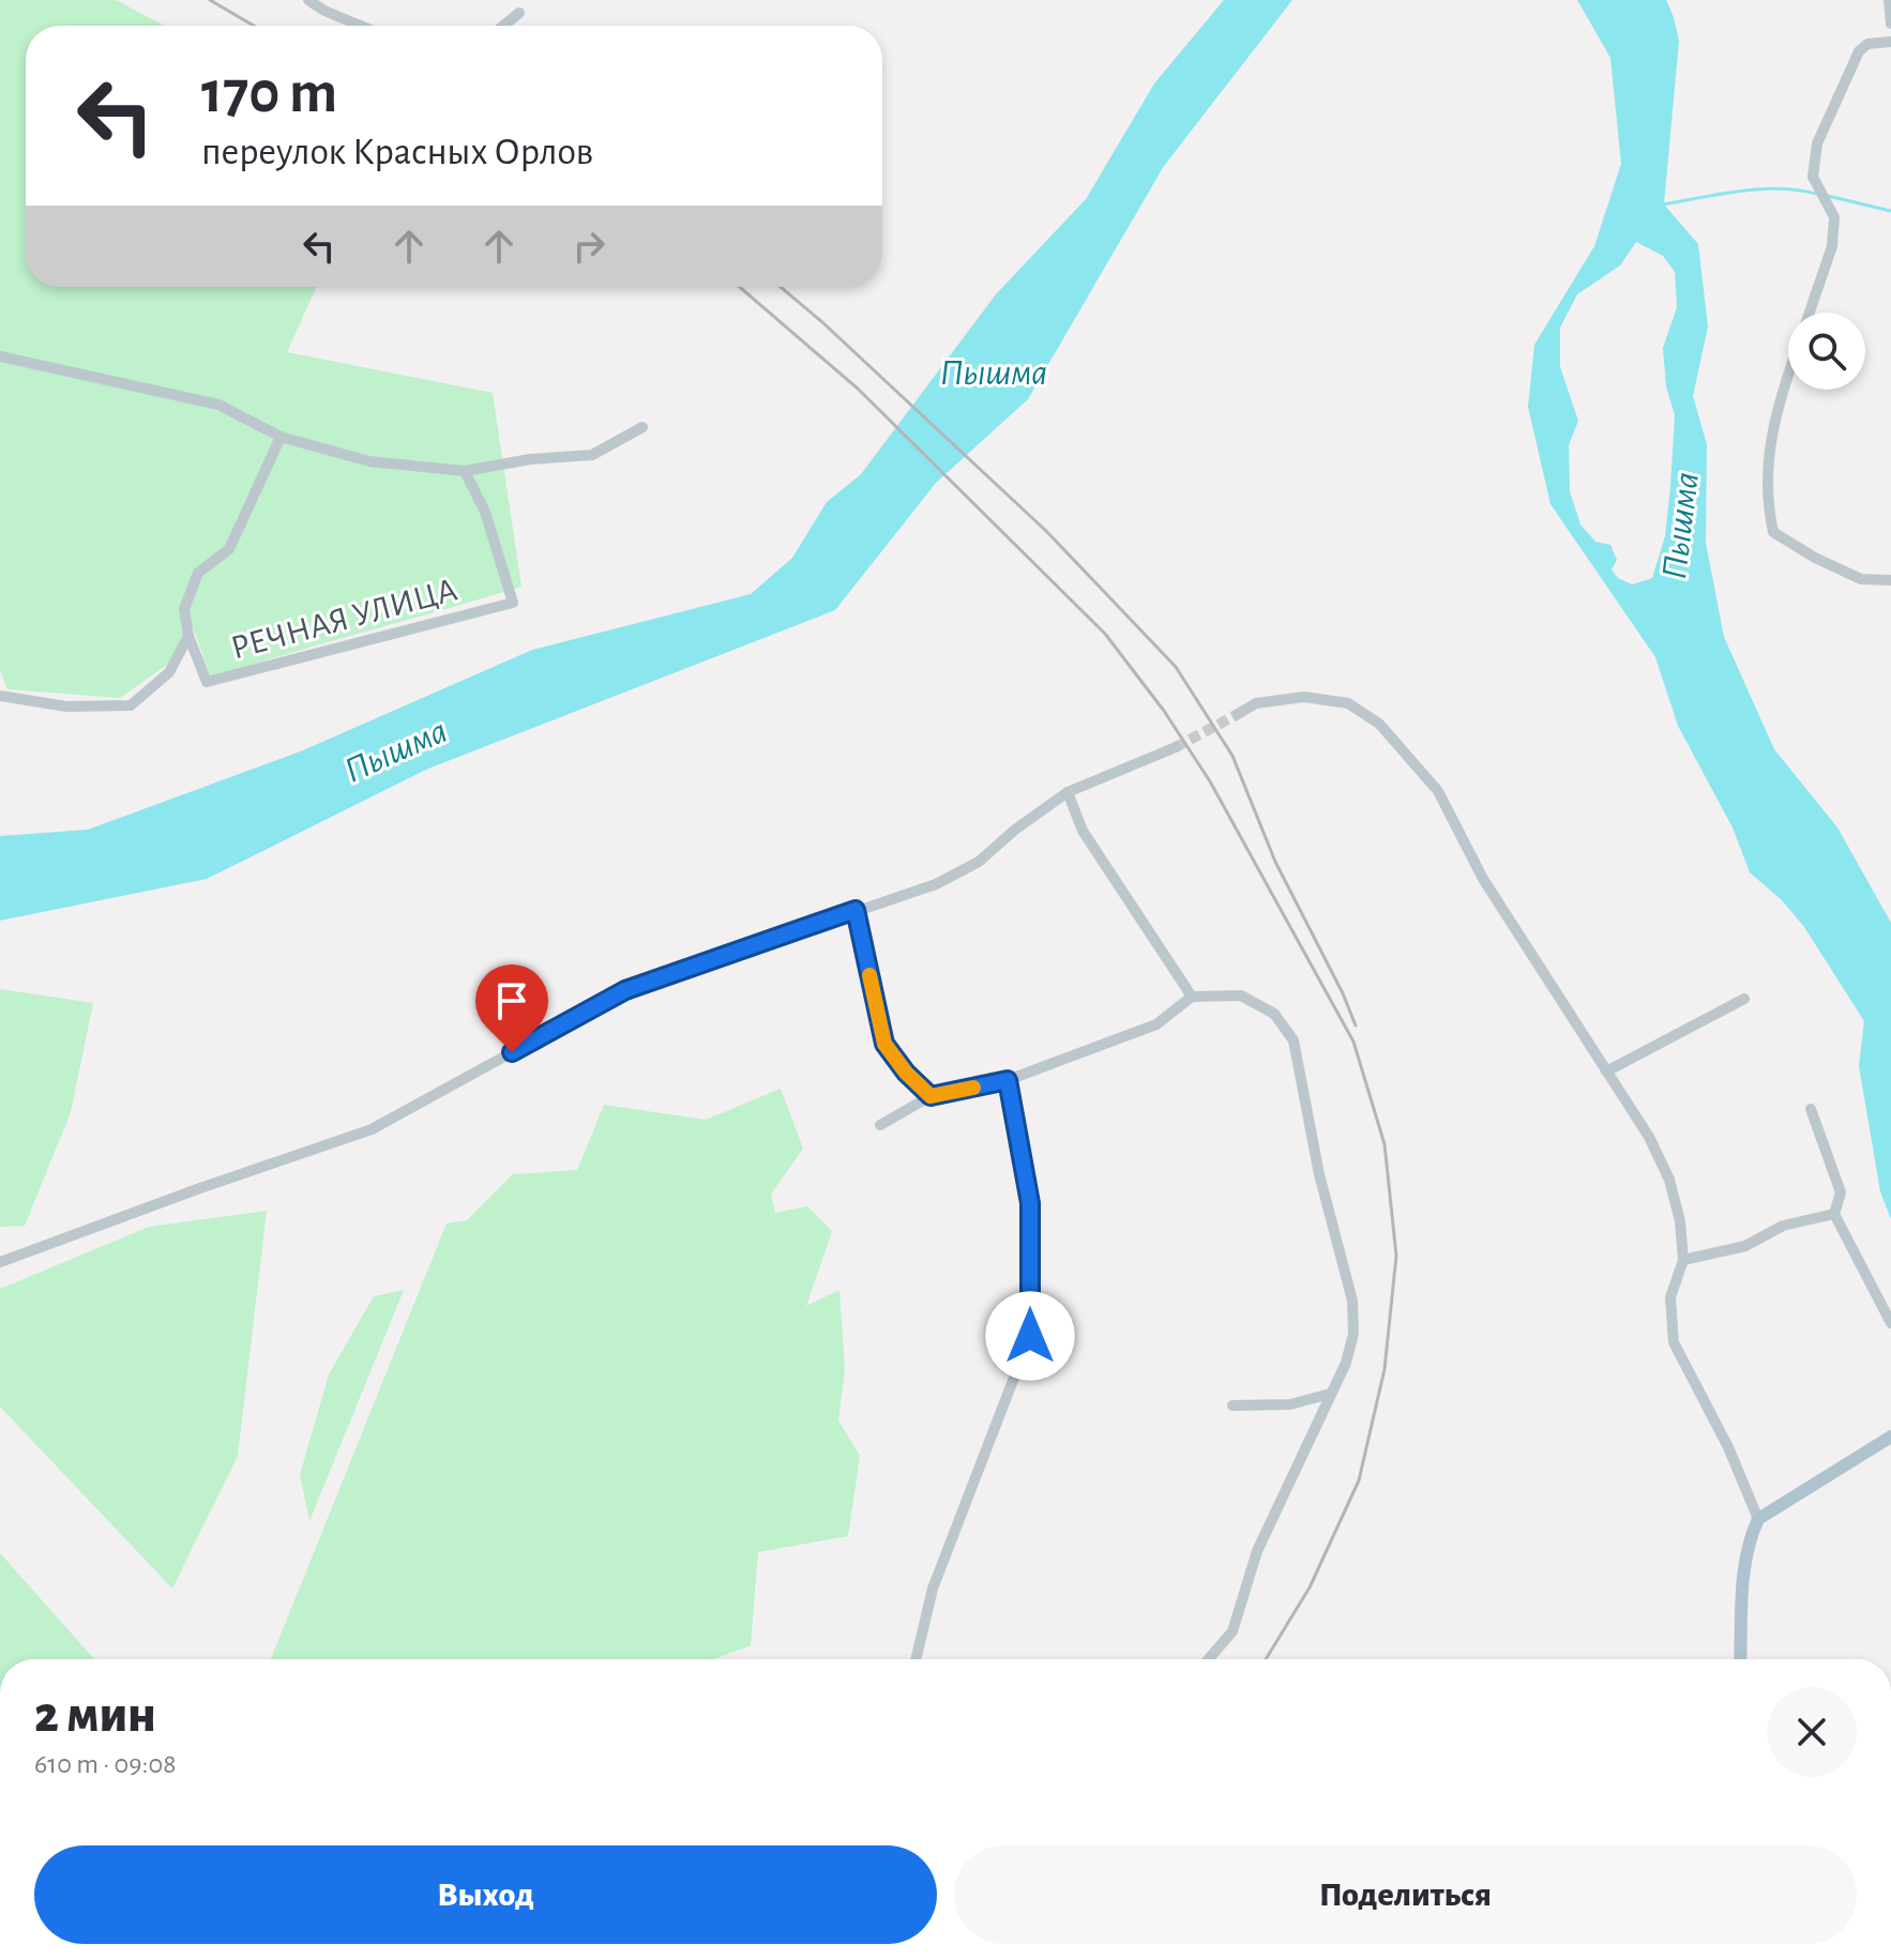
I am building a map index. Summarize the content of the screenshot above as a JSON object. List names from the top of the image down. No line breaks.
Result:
{"streets":{"street":["РЕЧНАЯ УЛИЦА"]},"water":["Пышма"],"page":{"turn":["170 m","переулок Красных Орлов"],"heading":["2 мин","610 m · 09:08"],"buttons":["Выход","Поделиться"]}}
